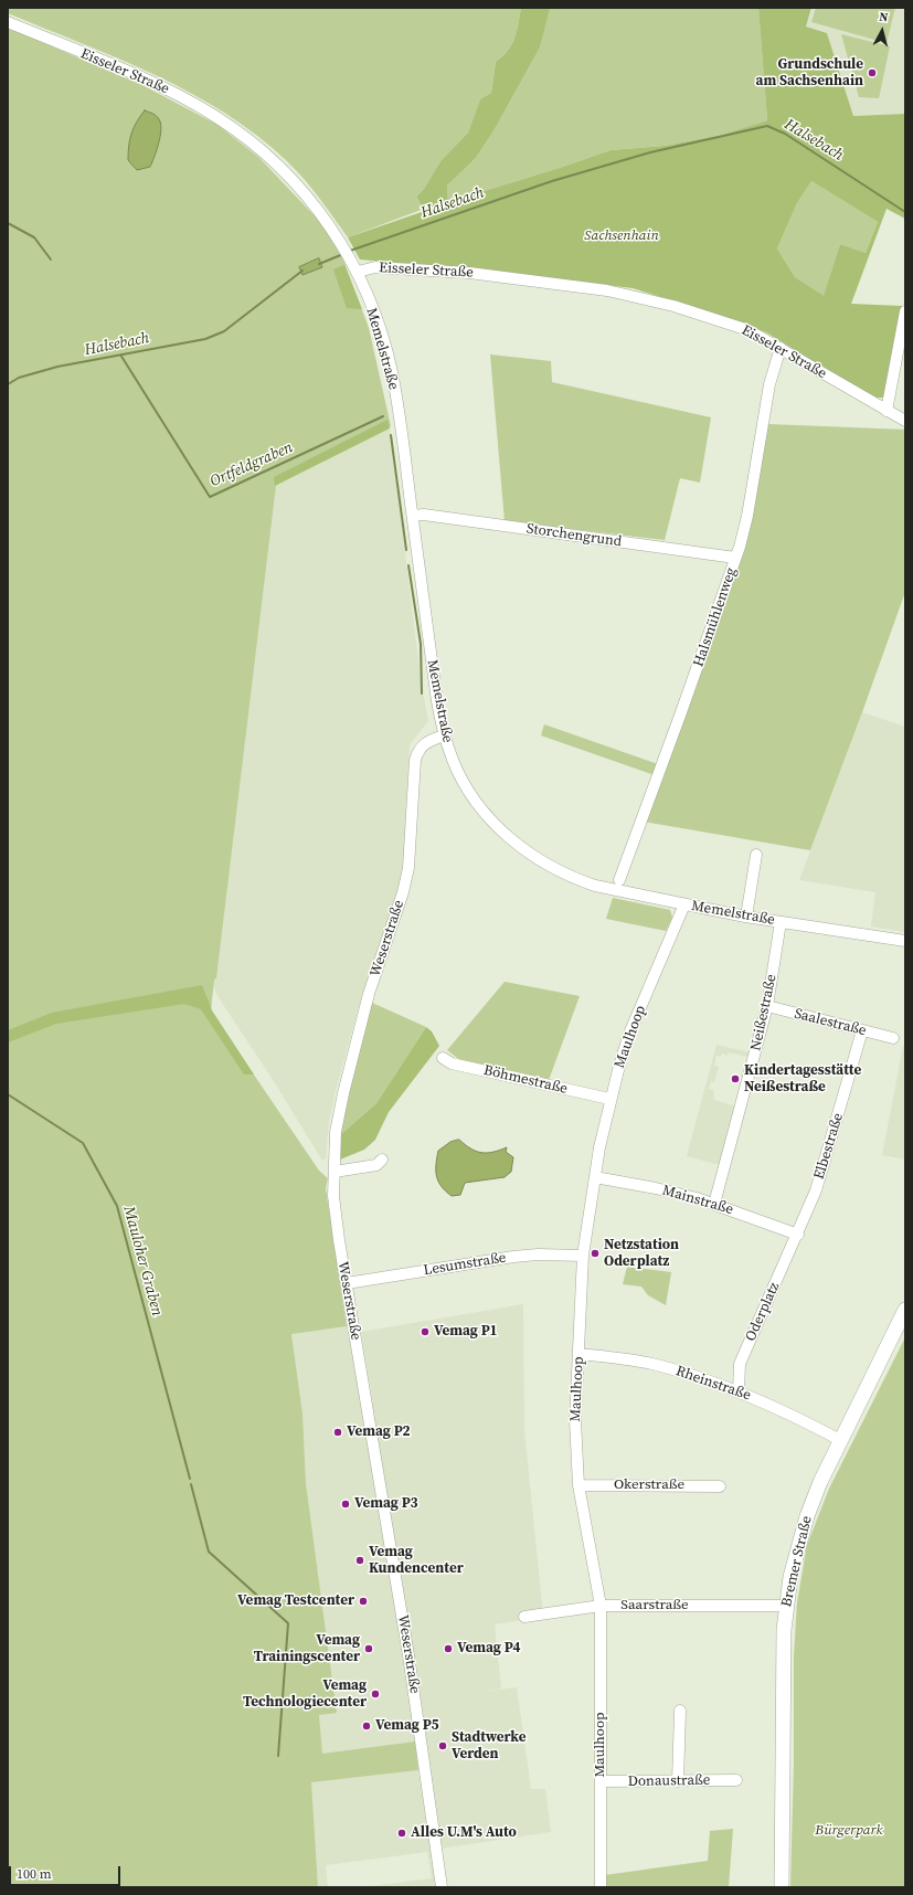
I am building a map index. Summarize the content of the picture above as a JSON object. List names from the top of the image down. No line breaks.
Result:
{"streets":{"main road":["Bremer Straße"],"street":["Eisseler Straße","Memelstraße","Storchengrund","Halsmühlenweg","Weserstraße","Neißestraße","Saalestraße","Maulhoop","Böhmestraße","Elbestraße","Mainstraße","Lesumstraße","Oderplatz","Rheinstraße","Okerstraße","Saarstraße","Donaustraße"]},"crossings":[["Eisseler Straße","Memelstraße"],["Eisseler Straße","Halsmühlenweg"],["Memelstraße","Storchengrund"],["Memelstraße","Weserstraße"],["Memelstraße","Neißestraße"],["Memelstraße","Maulhoop"],["Storchengrund","Halsmühlenweg"],["Weserstraße","Lesumstraße"],["Neißestraße","Saalestraße"],["Neißestraße","Mainstraße"],["Saalestraße","Elbestraße"],["Maulhoop","Böhmestraße"],["Maulhoop","Mainstraße"],["Maulhoop","Lesumstraße"],["Maulhoop","Rheinstraße"],["Maulhoop","Okerstraße"],["Maulhoop","Saarstraße"],["Maulhoop","Donaustraße"],["Elbestraße","Mainstraße"],["Elbestraße","Oderplatz"],["Mainstraße","Oderplatz"],["Oderplatz","Rheinstraße"],["Rheinstraße","Bremer Straße"],["Bremer Straße","Saarstraße"]],"water":["Halsebach","Ortfeldgraben","Mauloher Graben"],"parks":["Sachsenhain","Bürgerpark"],"places":["Grundschule am Sachsenhain","Kindertagesstätte Neißestraße","Netzstation Oderplatz","Vemag P1","Vemag P2","Vemag P3","Vemag Kundencenter","Vemag Testcenter","Vemag Trainingscenter","Vemag P4","Vemag Technologiecenter","Vemag P5","Stadtwerke Verden","Alles U.M's Auto"],"scale_bar":"100 m","north":"top"}
